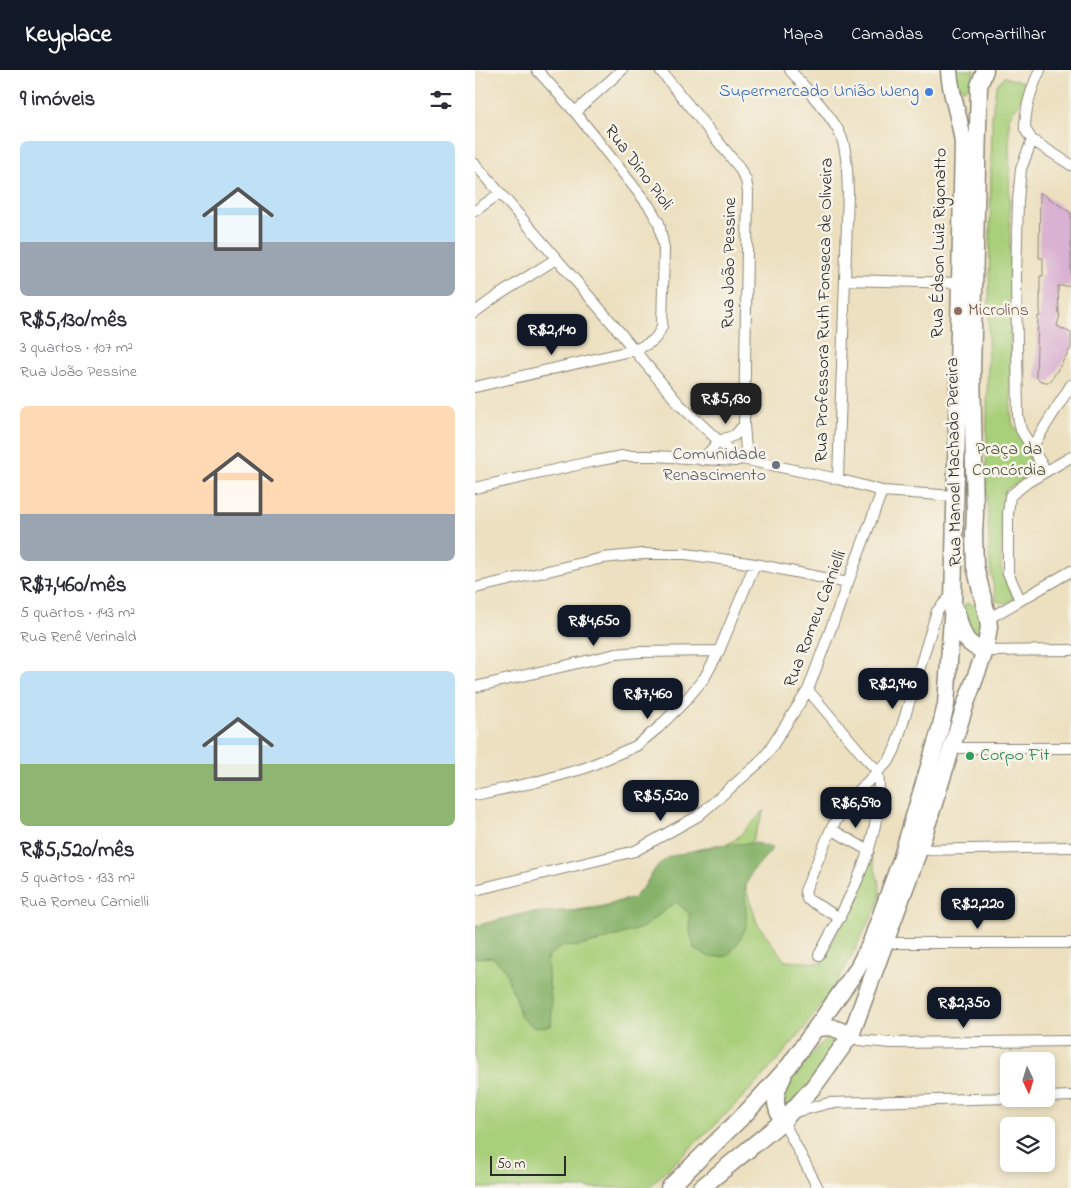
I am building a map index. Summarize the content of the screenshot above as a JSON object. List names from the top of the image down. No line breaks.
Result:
{"streets":{"main road":["Rua Édson Luiz Rigonatto","Rua Manoel Machado Pereira"],"street":["Rua Dino Pioli","Rua João Pessine","Rua Professora Ruth Fonseca de Oliveira","Rua Romeu Carnielli"]},"parks":["Praça da Concórdia"],"places":["Supermercado União Weng","Microlins","Comunidade Renascimento","Corpo Fit"],"scale_bar":"50 m","north":"bottom","page":{"header":"Keyplace","nav":["Mapa","Camadas","Compartilhar"],"heading":"9 imóveis","list":[{"name":"R$5,130/mês","note":"3 quartos · 107 m² · Rua João Pessine"},{"name":"R$7,460/mês","note":"5 quartos · 143 m² · Rua Renê Verinald"},{"name":"R$5,520/mês","note":"5 quartos · 133 m² · Rua Romeu Carnielli"}],"price":["R$2,140","R$5,130","R$4,650","R$2,940","R$7,460","R$5,520","R$6,590","R$2,220","R$2,350"],"scale":"50 m"}}
